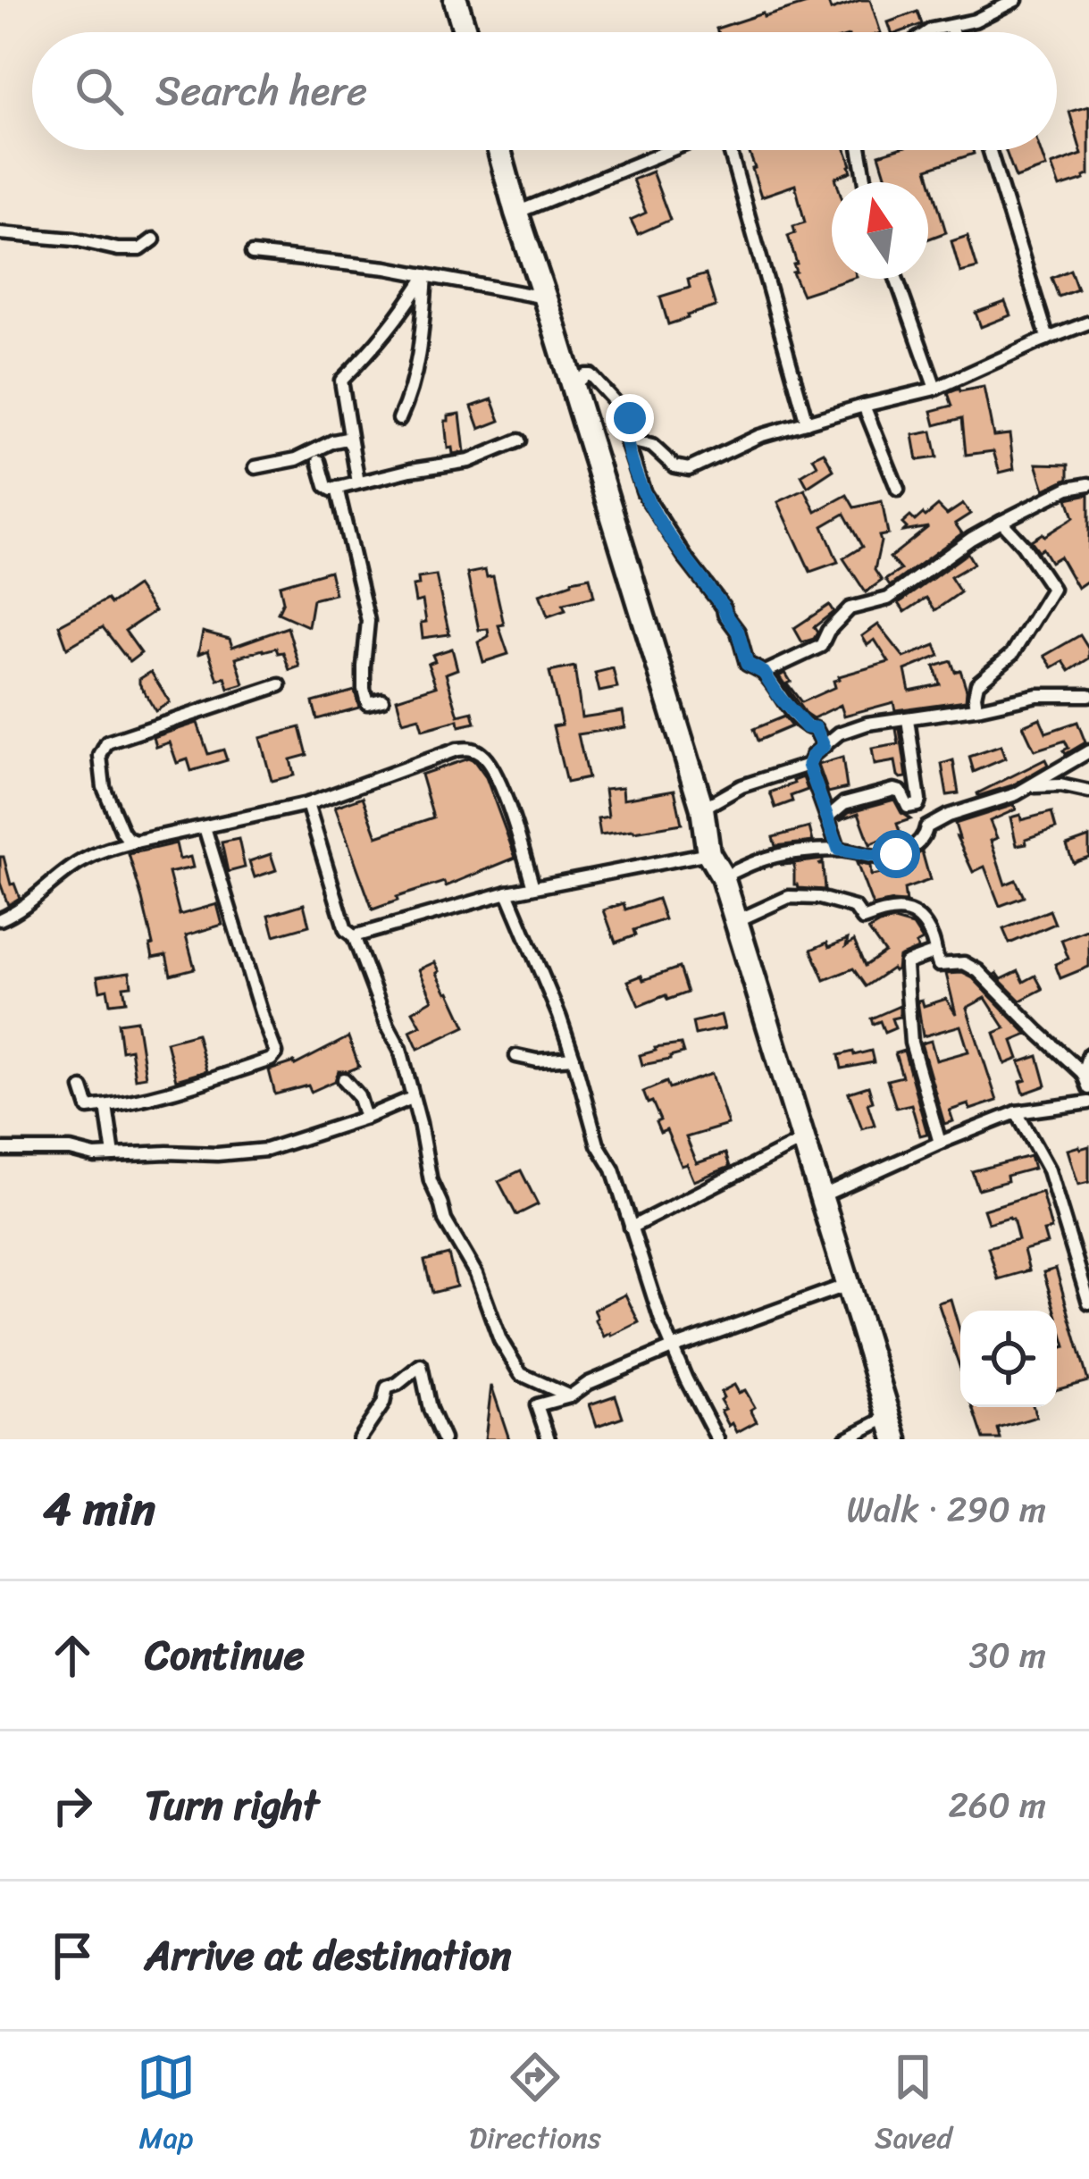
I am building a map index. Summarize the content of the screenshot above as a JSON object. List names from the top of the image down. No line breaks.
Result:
{"north":"top","page":{"search":"Search here","heading":["4 min","Walk · 290 m"],"list":[["Continue","30 m"],["Turn right","260 m"],"Arrive at destination"],"nav":["Map","Directions","Saved"]}}
